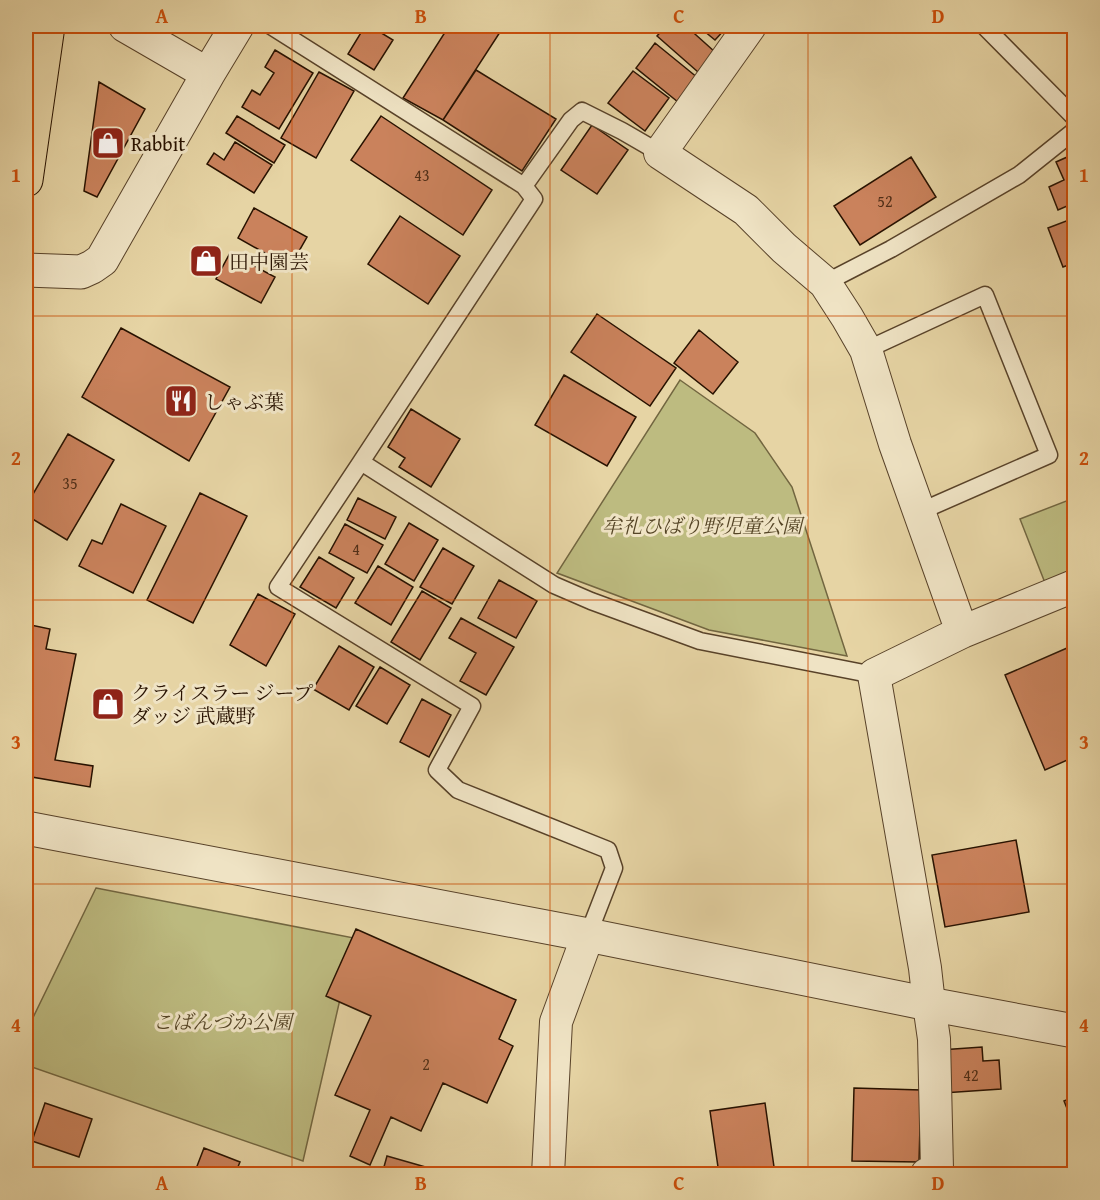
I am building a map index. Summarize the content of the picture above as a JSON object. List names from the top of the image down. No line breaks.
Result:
{"parks":["牟礼ひばり野児童公園","こばんづか公園"],"places":{"shop":["Rabbit","田中園芸","クライスラー ジープ ダッジ 武蔵野"],"restaurant":["しゃぶ葉"]},"house_numbers":["43","52","35","4","2","42"],"grid":{"columns":["A","B","C","D"],"rows":["1","2","3","4"]}}
